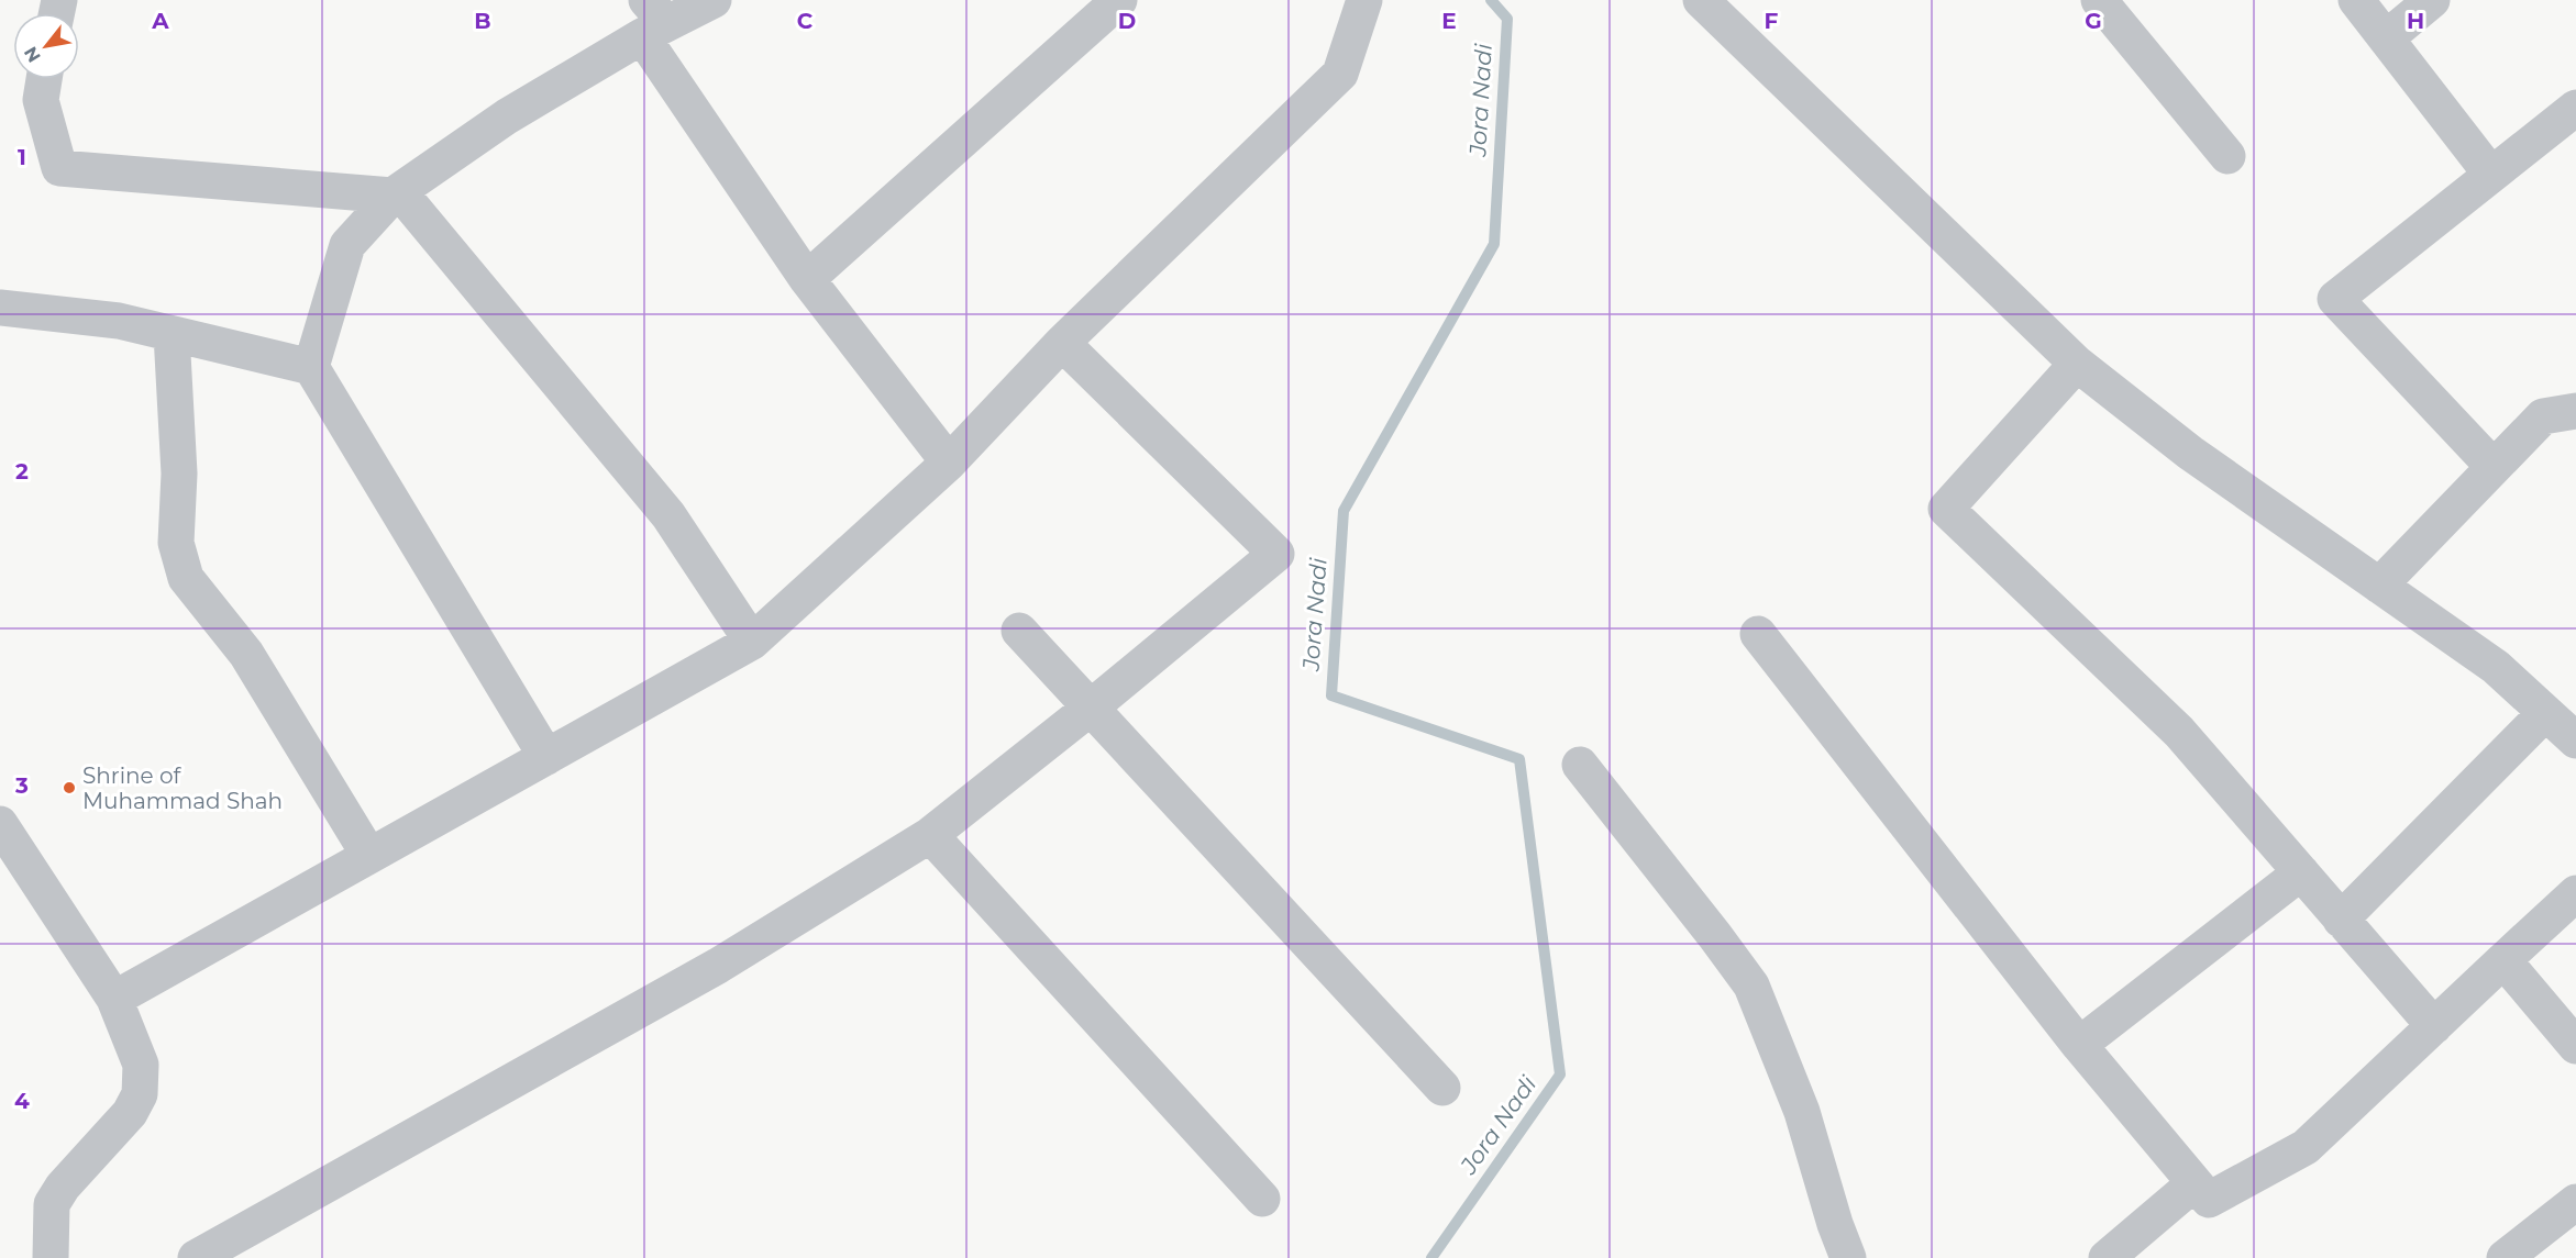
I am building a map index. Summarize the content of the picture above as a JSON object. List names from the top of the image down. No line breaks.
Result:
{"water":["Jora Nadi"],"places":["Shrine of Muhammad Shah"],"north":"bottom left","grid":{"columns":["A","B","C","D","E","F","G","H"],"rows":["1","2","3","4"]}}
